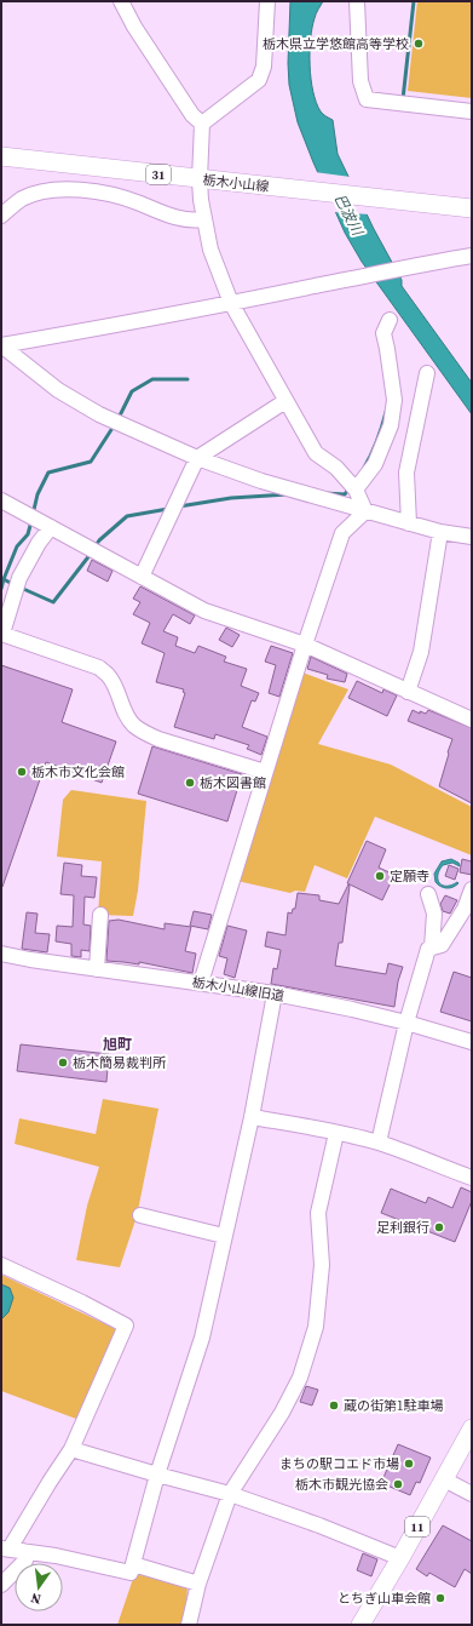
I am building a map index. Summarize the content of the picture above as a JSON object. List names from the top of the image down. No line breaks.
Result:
{"streets":{"main road":["31","栃木小山線","11"],"street":["栃木小山線旧道"]},"districts":["旭町"],"water":["巴波川"],"places":["栃木県立学悠館高等学校","栃木市文化会館","栃木図書館","定願寺","栃木簡易裁判所","足利銀行","蔵の街第1駐車場","まちの駅コエド市場","栃木市観光協会","とちぎ山車会館"],"north":"bottom"}
